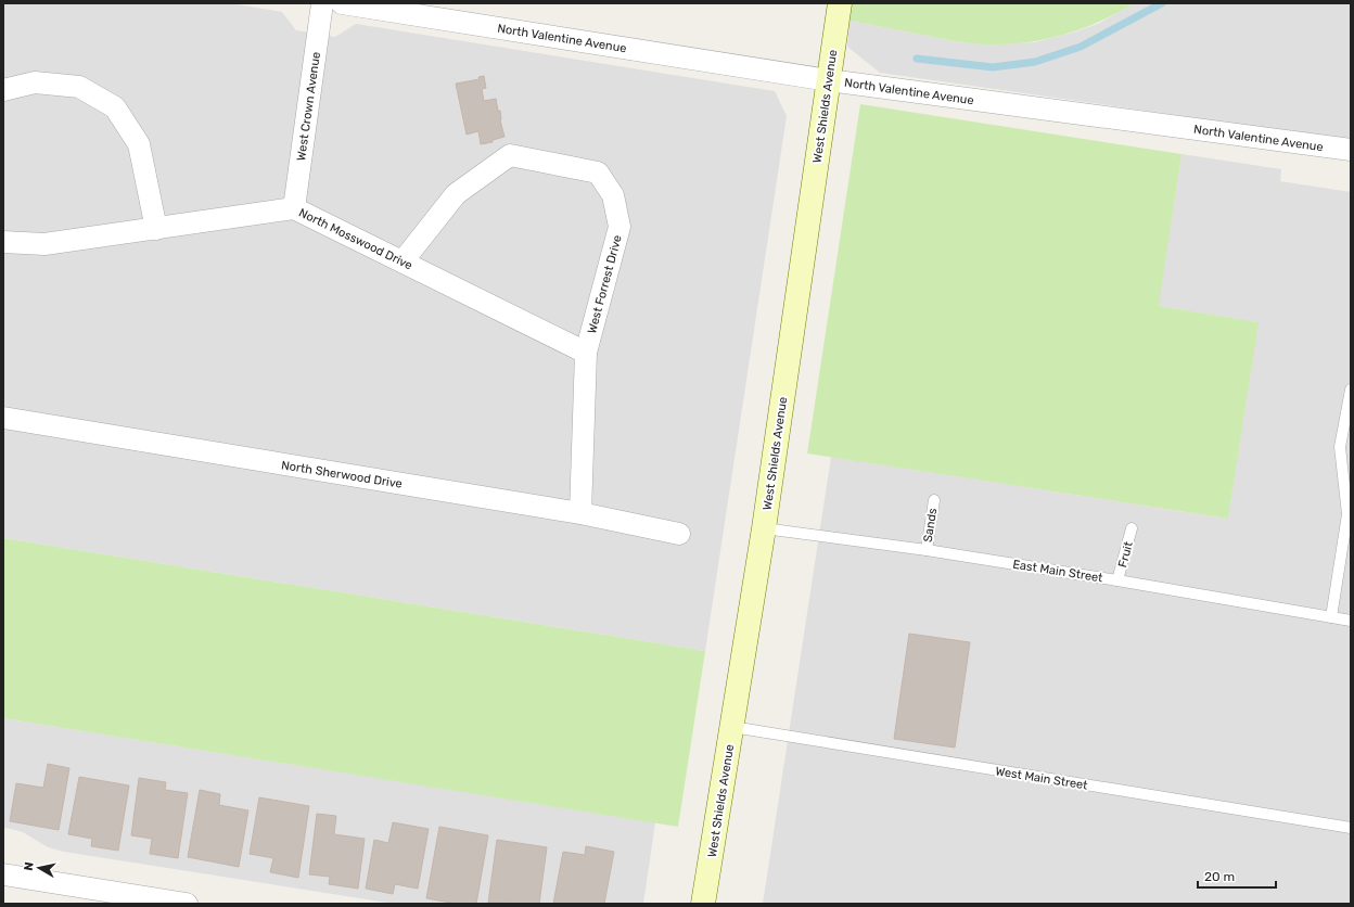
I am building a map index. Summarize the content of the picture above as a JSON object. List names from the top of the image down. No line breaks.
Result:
{"streets":{"street":["North Valentine Avenue","West Crown Avenue","West Shields Avenue","North Mosswood Drive","West Forrest Drive","North Sherwood Drive"],"lane":["Sands","Fruit","East Main Street","West Main Street"]},"crossings":[["North Valentine Avenue","West Shields Avenue"],["West Crown Avenue","North Mosswood Drive"],["West Shields Avenue","East Main Street"],["West Shields Avenue","West Main Street"],["North Mosswood Drive","West Forrest Drive"],["West Forrest Drive","North Sherwood Drive"],["Sands","East Main Street"],["Fruit","East Main Street"]],"scale_bar":"20 m","north":"left"}
